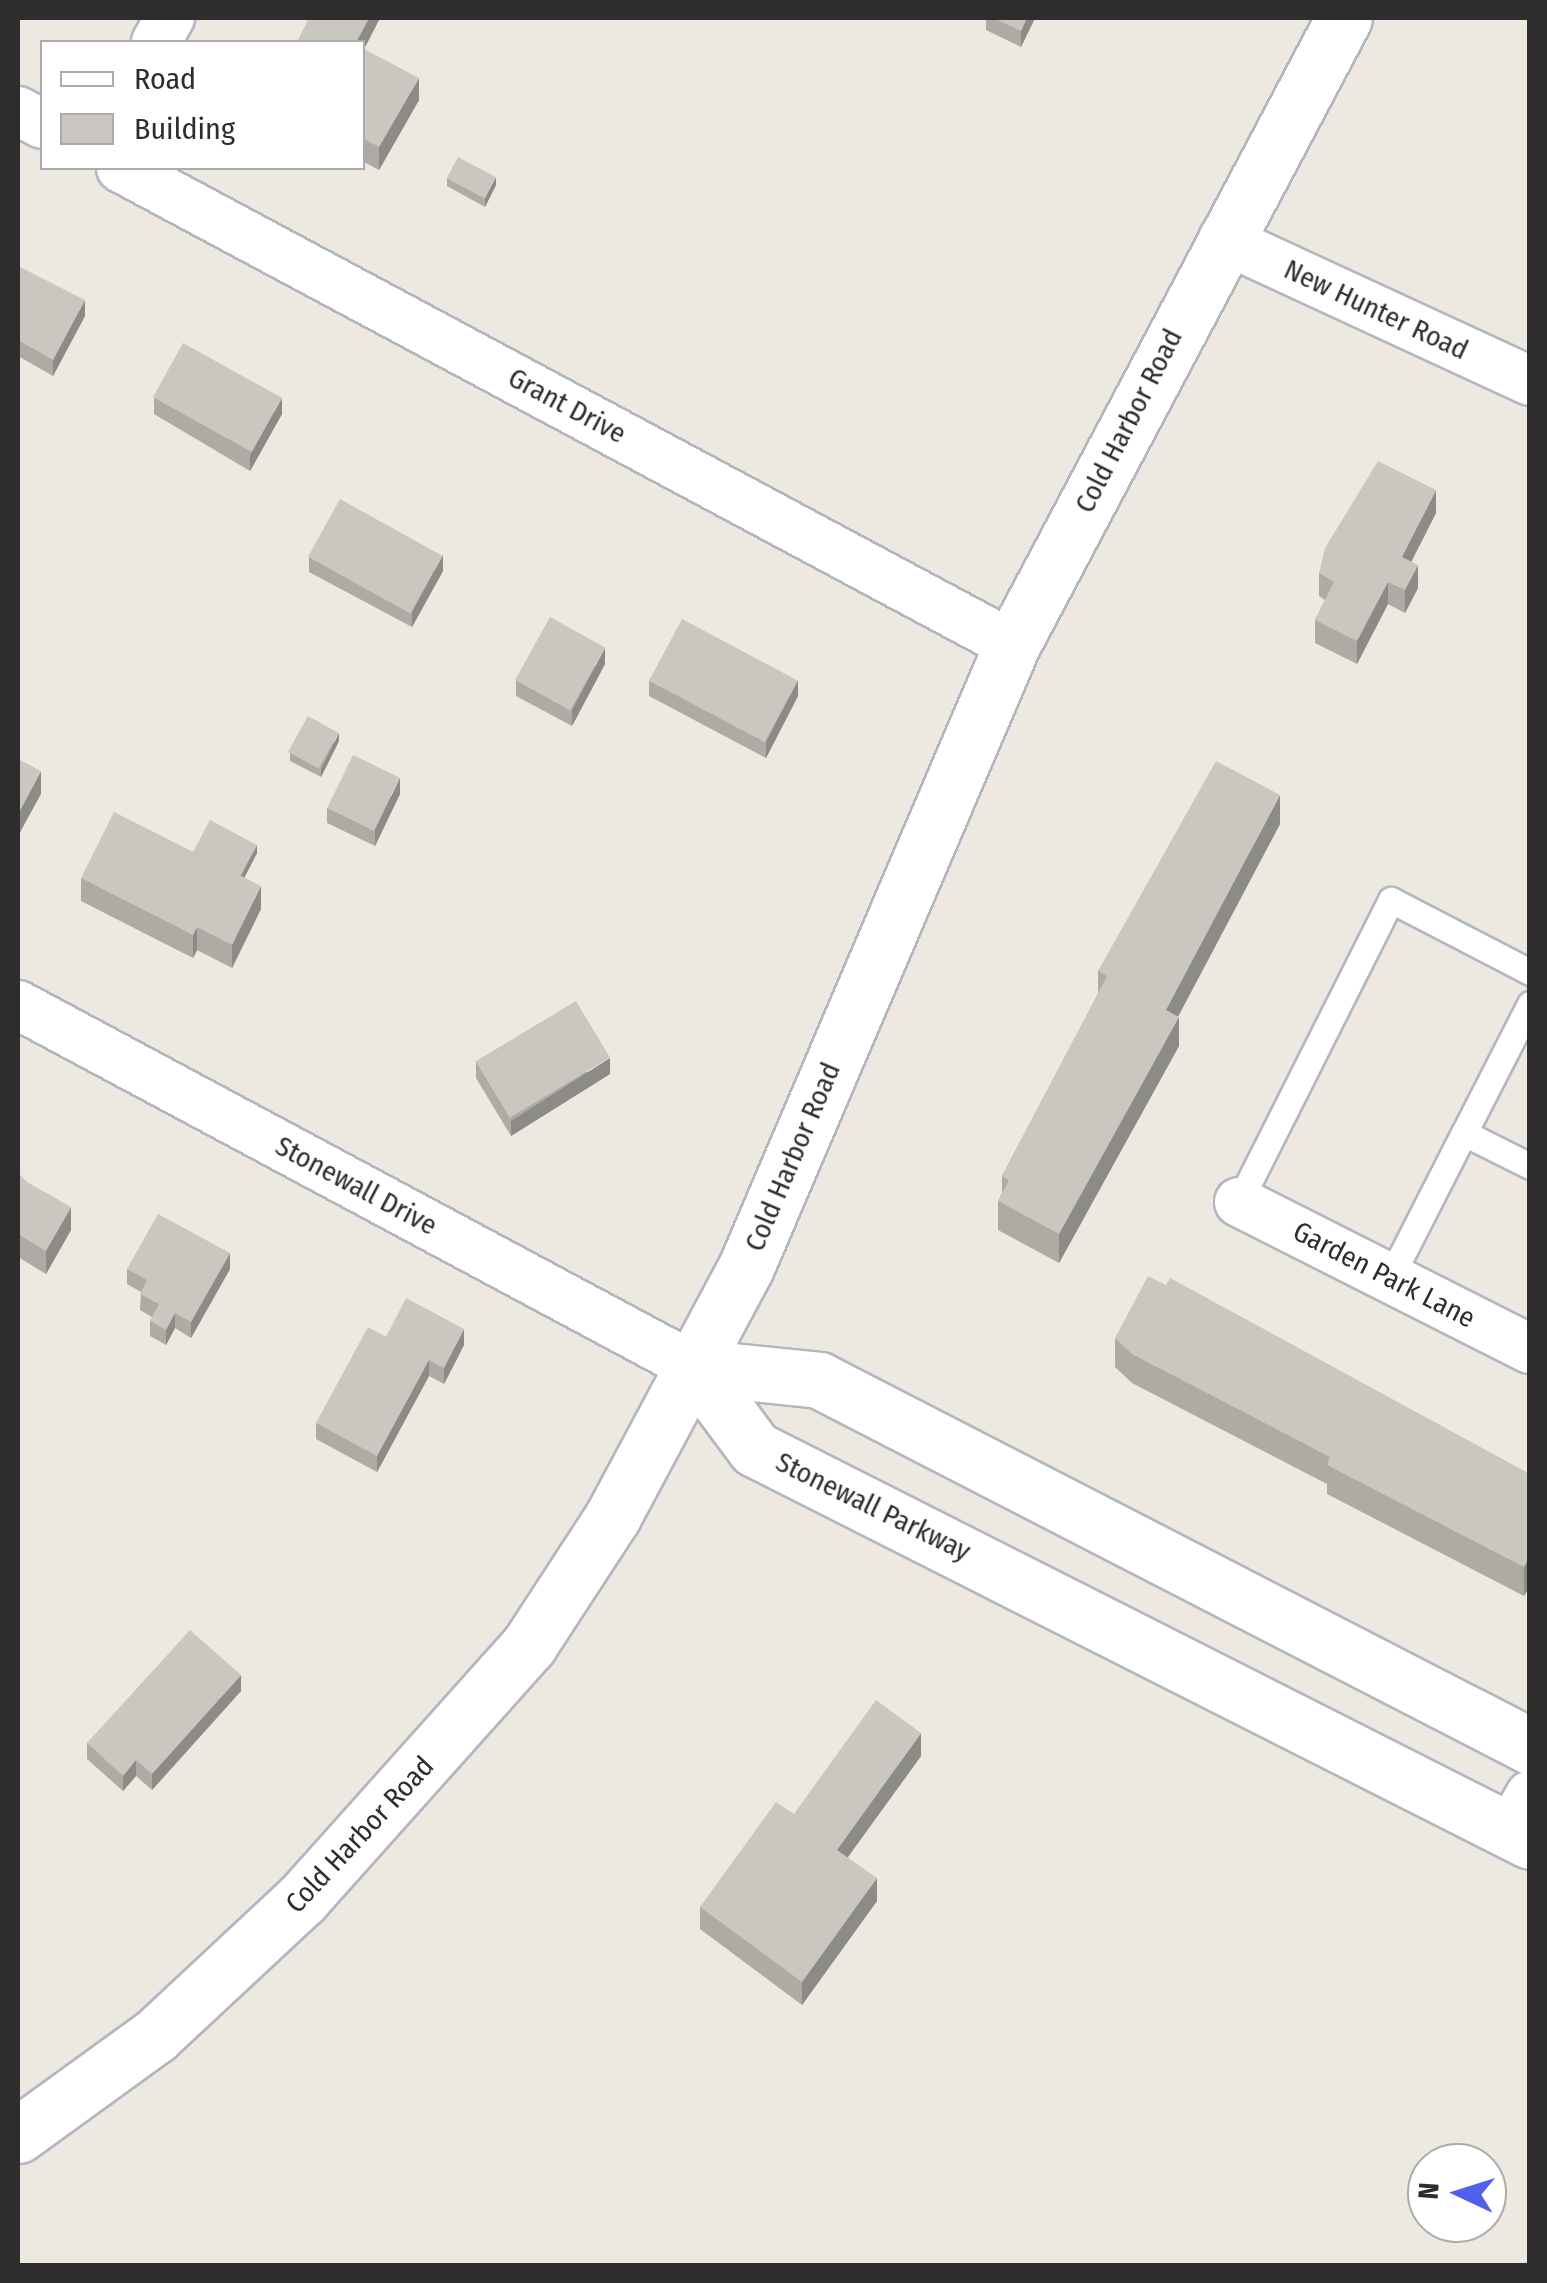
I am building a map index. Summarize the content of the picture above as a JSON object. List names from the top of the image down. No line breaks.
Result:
{"streets":{"main road":["Cold Harbor Road","Stonewall Parkway"],"street":["New Hunter Road","Grant Drive","Stonewall Drive","Garden Park Lane"]},"crossings":[["New Hunter Road","Cold Harbor Road"],["Grant Drive","Cold Harbor Road"],["Cold Harbor Road","Stonewall Drive"],["Cold Harbor Road","Stonewall Parkway"],["Stonewall Drive","Stonewall Parkway"]],"legend":["Road","Building"],"north":"left"}
